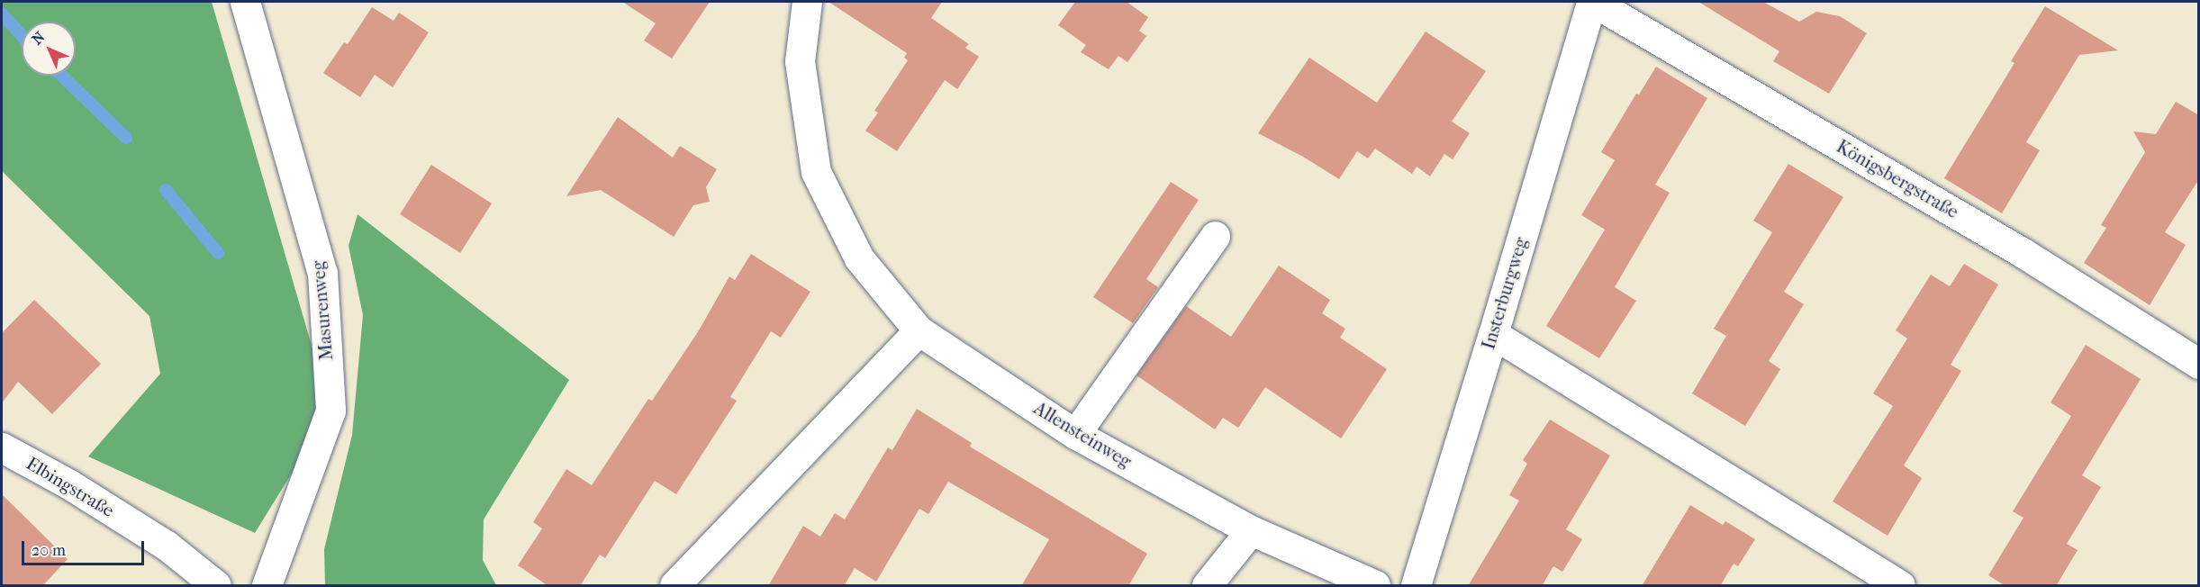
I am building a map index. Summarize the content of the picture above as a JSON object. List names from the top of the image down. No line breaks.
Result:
{"streets":{"street":["Königsbergstraße","Insterburgweg","Masurenweg","Allensteinweg","Elbingstraße"]},"crossings":[["Königsbergstraße","Insterburgweg"]],"scale_bar":"20 m","north":"top left"}
